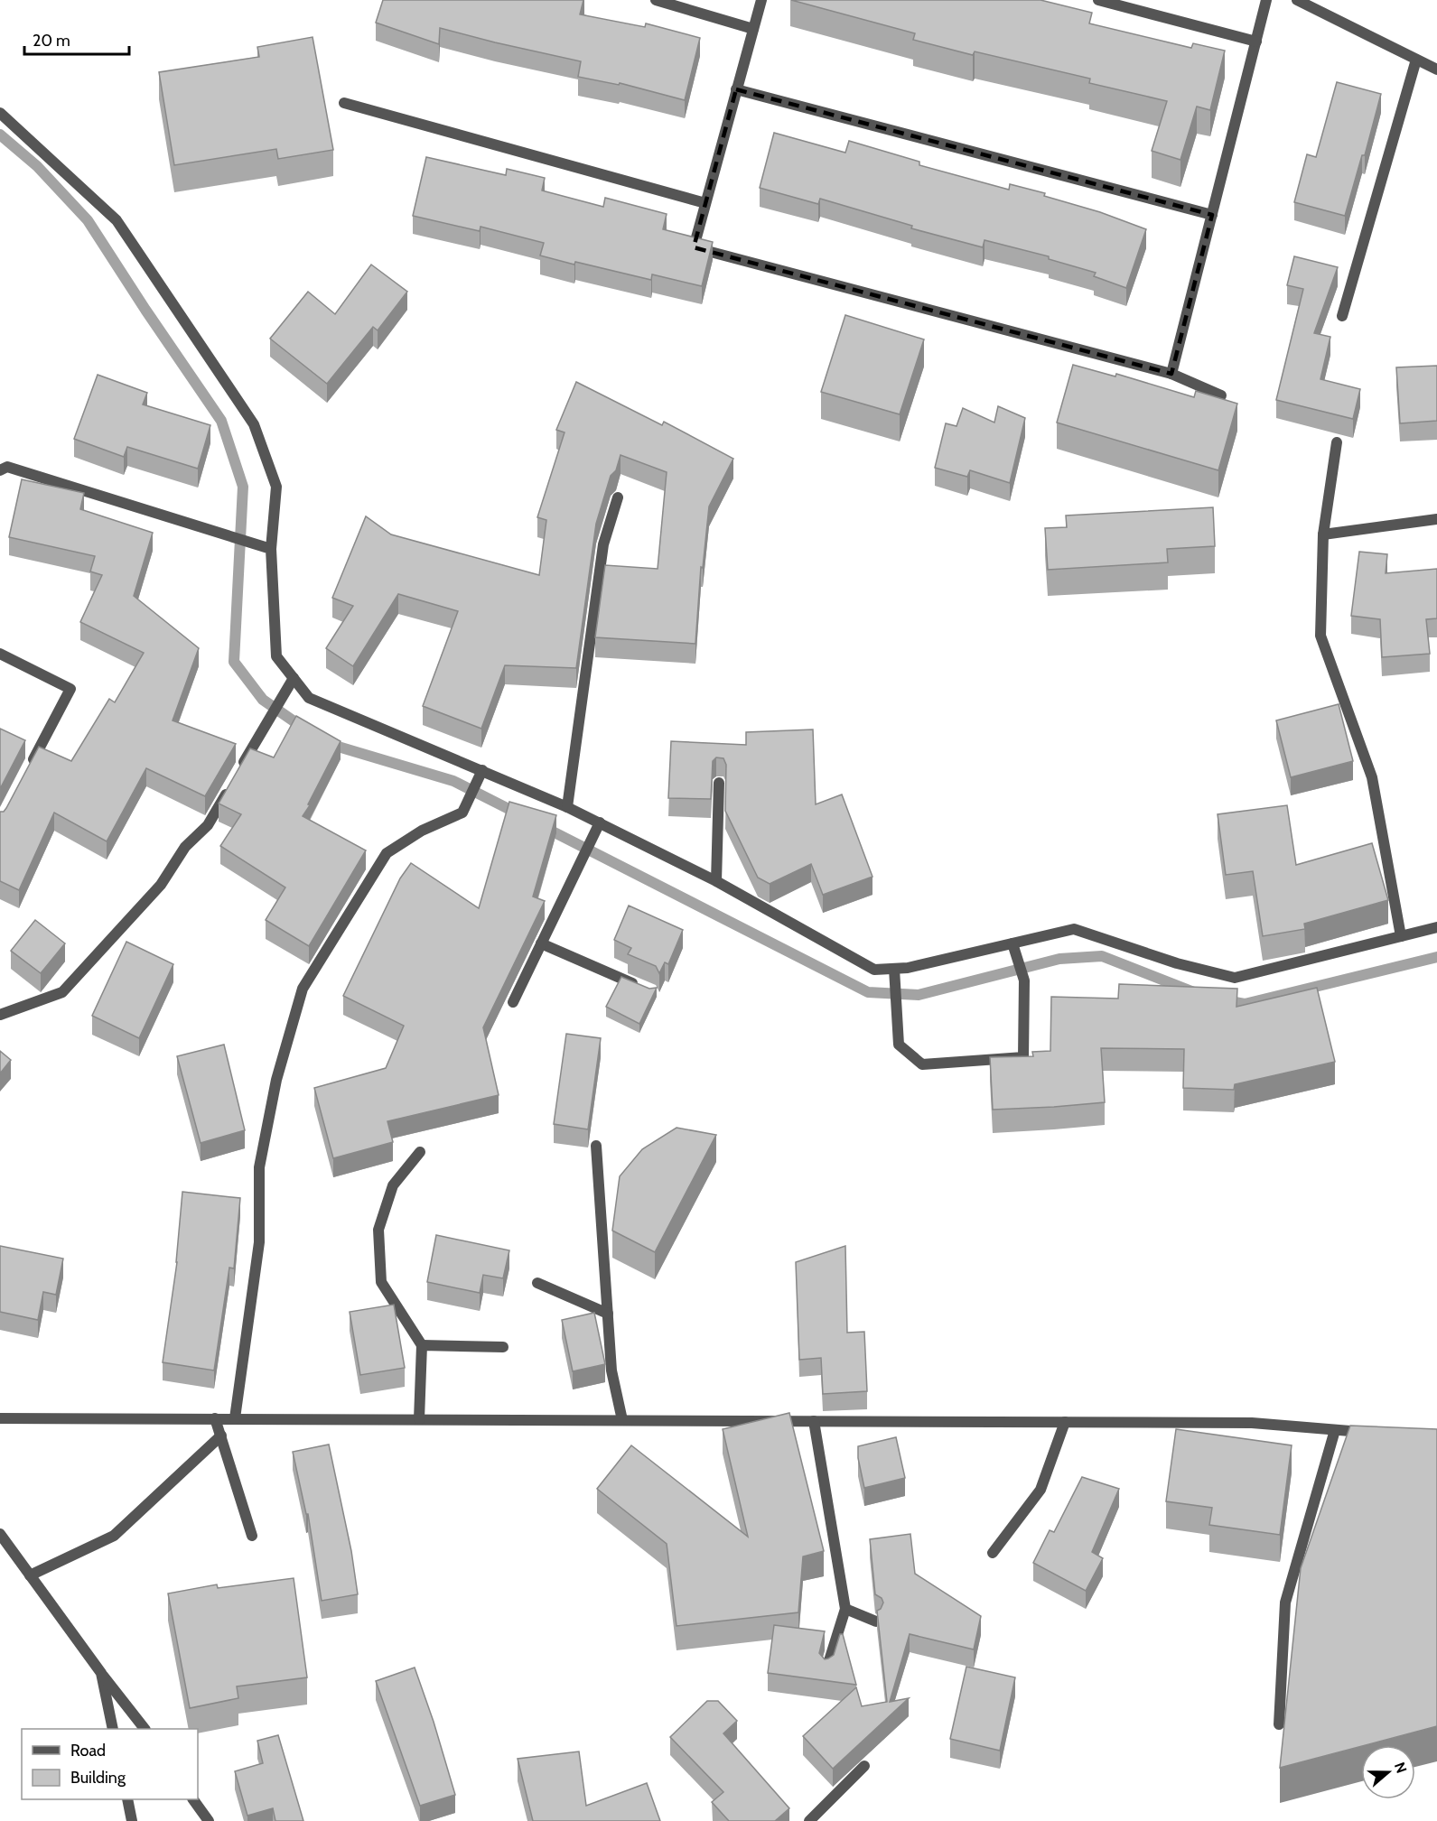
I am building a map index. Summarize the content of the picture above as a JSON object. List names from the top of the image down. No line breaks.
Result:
{"legend":["Road","Building"],"scale_bar":"20 m","north":"right"}
